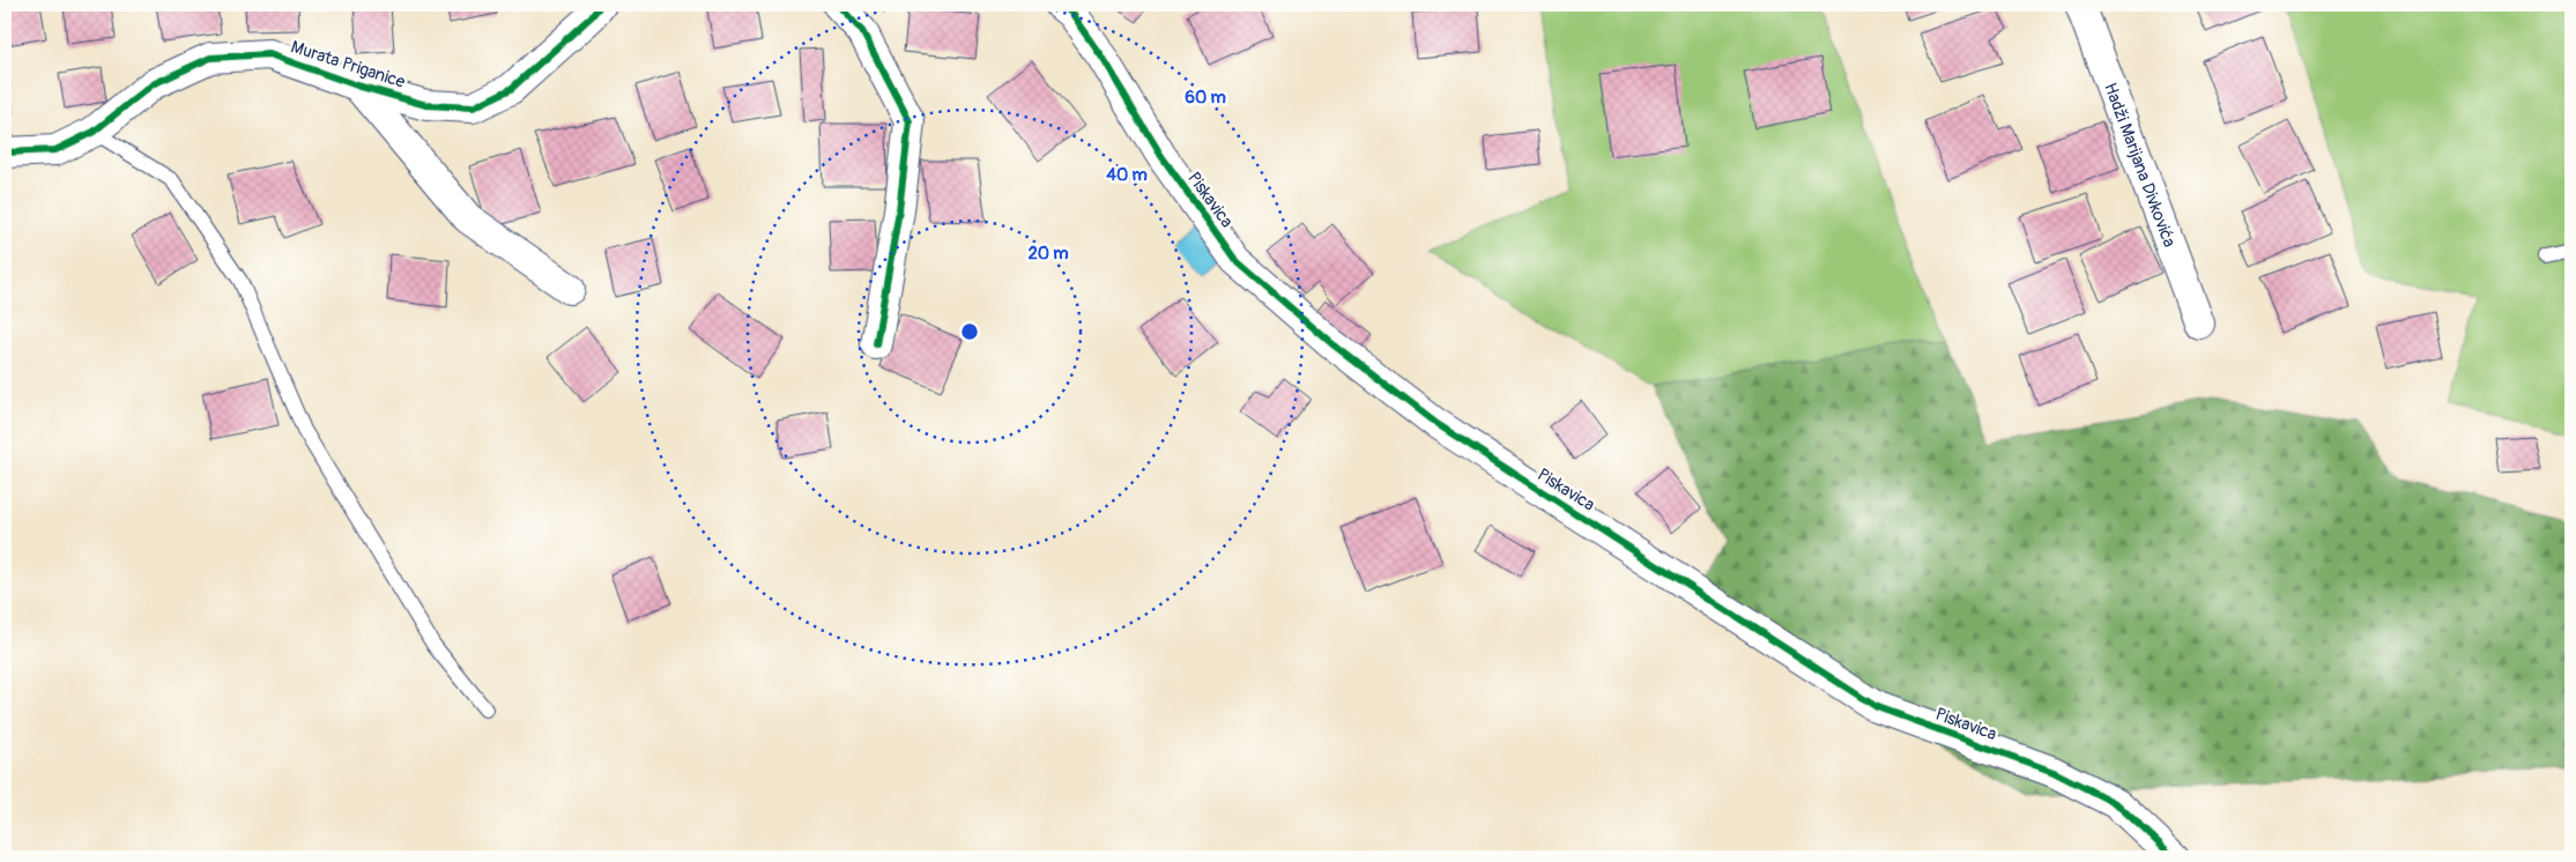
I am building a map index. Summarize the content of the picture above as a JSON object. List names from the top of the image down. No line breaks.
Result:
{"streets":{"street":["Murata Priganice","Hadži Marijana Divkovića","Piskavica"]},"rings":["60 m","40 m","20 m"]}
